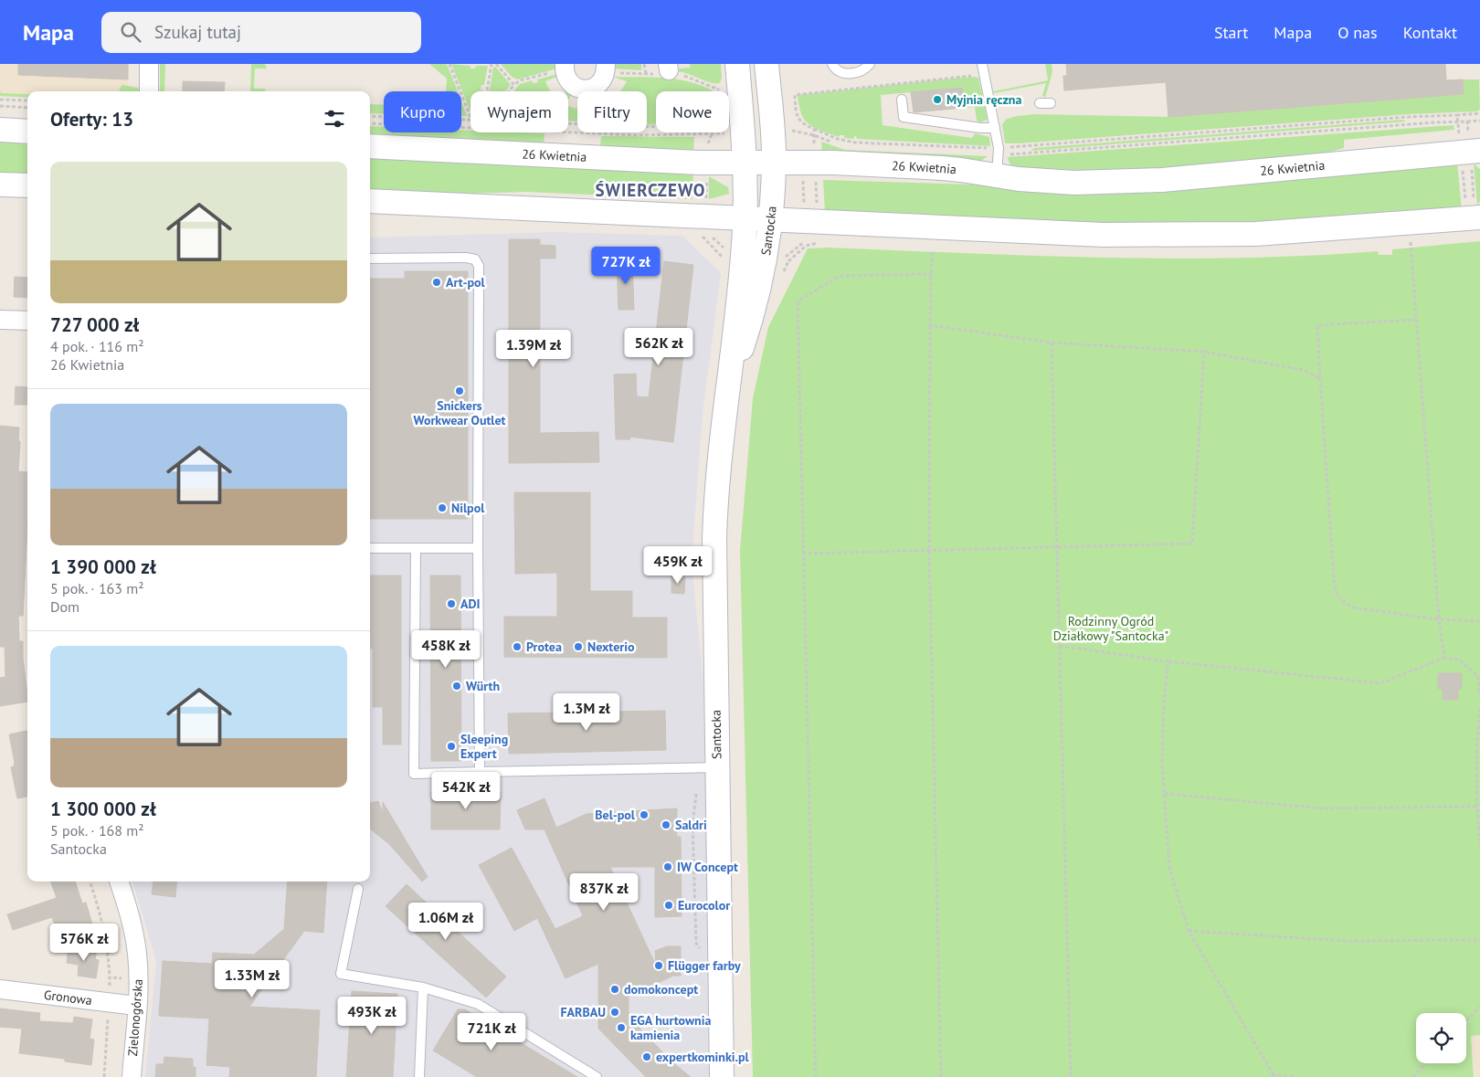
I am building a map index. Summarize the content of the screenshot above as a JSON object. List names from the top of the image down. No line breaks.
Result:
{"streets":{"street":["26 Kwietnia","Santocka","Gronowa","Zielonogórska"]},"crossings":[["26 Kwietnia","Santocka"],["Gronowa","Zielonogórska"]],"districts":["ŚWIERCZEWO"],"parks":["Rodzinny Ogród Działkowy \"Santocka\""],"places":["Myjnia ręczna","Art-pol","Snickers Workwear Outlet","Nilpol","ADI","Protea","Nexterio","Würth","Sleeping Expert","Bel-pol","Saldri","IW Concept","Eurocolor","Flügger farby","domokoncept","FARBAU","EGA hurtownia kamienia","expertkominki.pl"],"page":{"header":"Mapa","search":"Szukaj tutaj","nav":["Start","Mapa","O nas","Kontakt"],"chip":["Kupno","Wynajem","Filtry","Nowe"],"heading":"Oferty: 13","list":[{"name":"727 000 zł","note":"4 pok. · 116 m² · 26 Kwietnia"},{"name":"1 390 000 zł","note":"5 pok. · 163 m² · Dom"},{"name":"1 300 000 zł","note":"5 pok. · 168 m² · Santocka"}],"price":["727K zł","562K zł","1.39M zł","459K zł","458K zł","1.3M zł","542K zł","837K zł","1.06M zł","576K zł","1.33M zł","493K zł","721K zł"]}}
